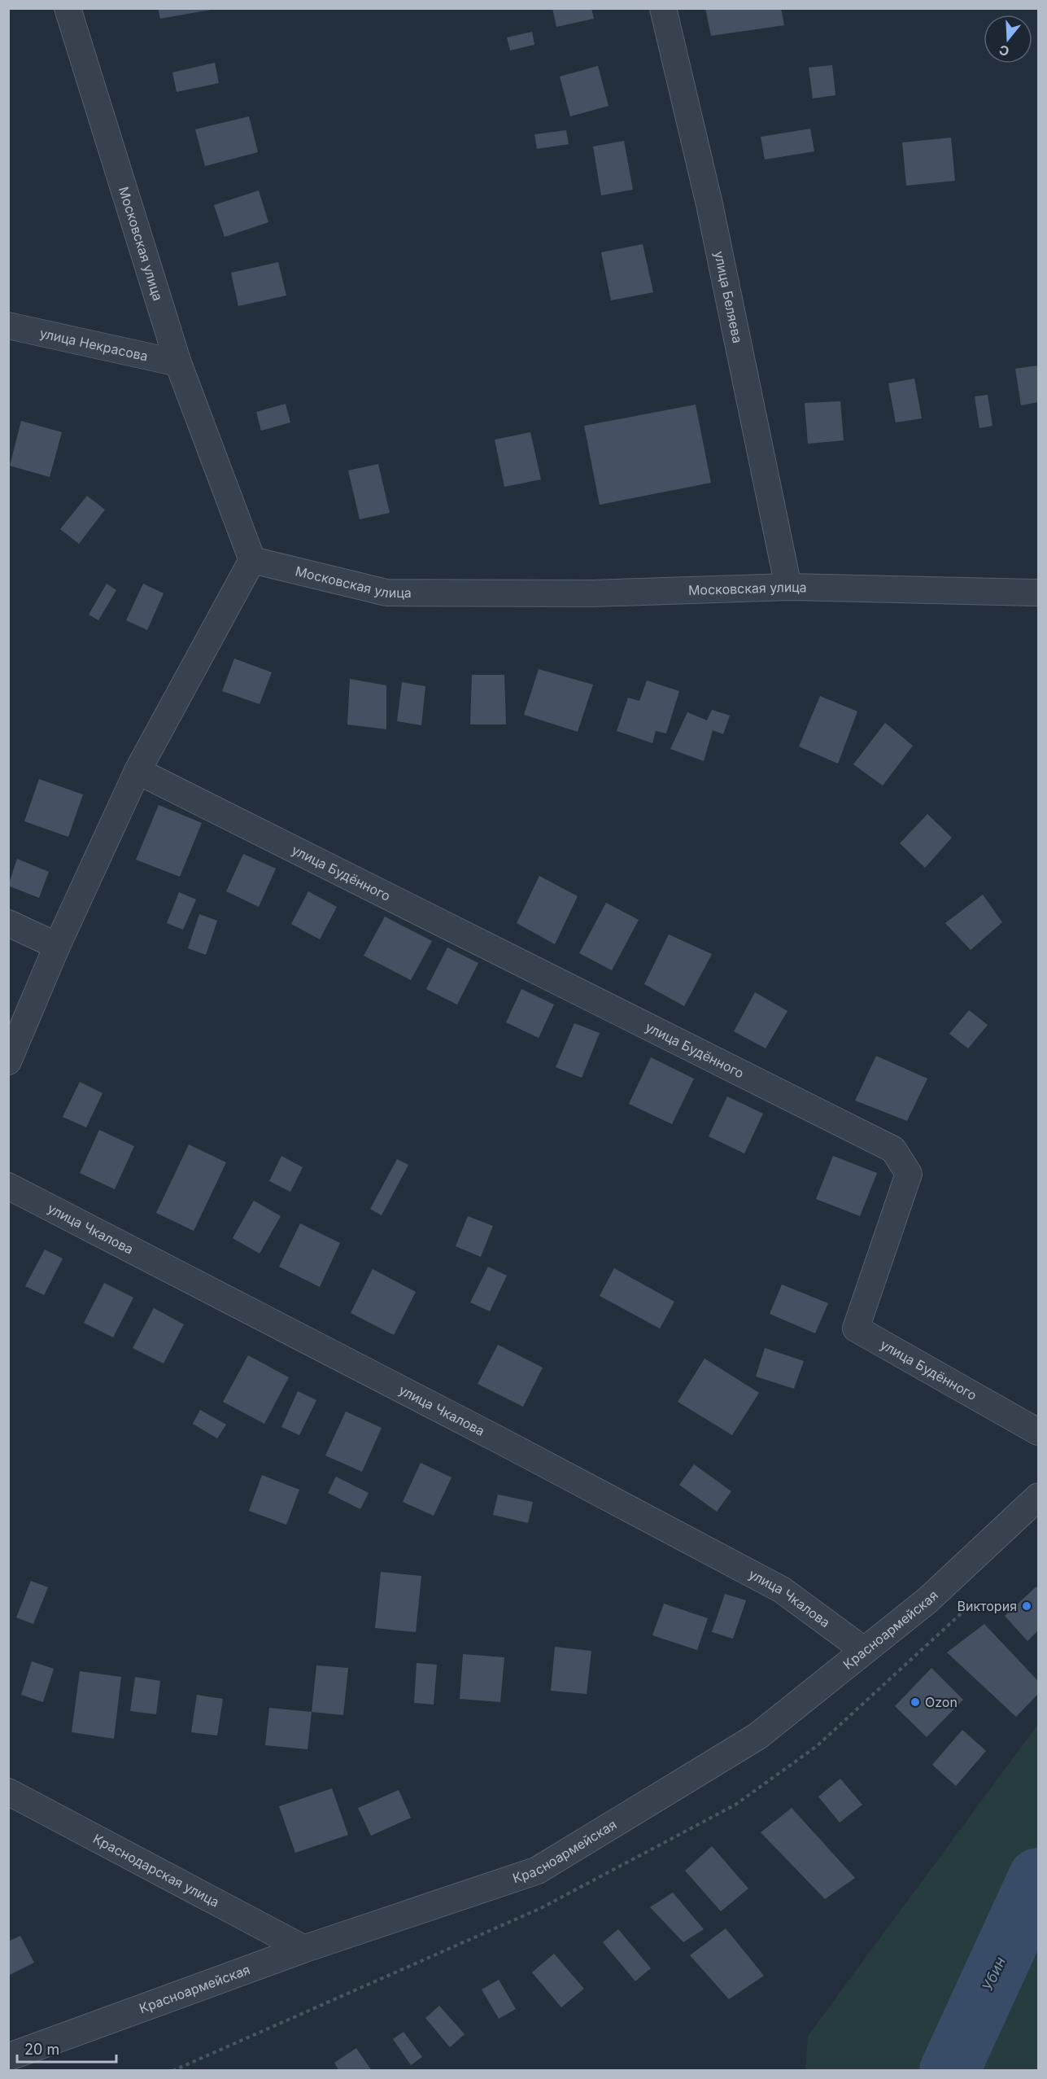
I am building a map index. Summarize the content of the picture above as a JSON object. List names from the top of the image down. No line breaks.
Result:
{"streets":{"street":["Московская улица","улица Беляева","улица Некрасова","улица Будённого","улица Чкалова","Красноармейская","Краснодарская улица"]},"crossings":[["Московская улица","улица Беляева"],["Московская улица","улица Некрасова"],["улица Чкалова","Красноармейская"],["Красноармейская","Краснодарская улица"]],"water":["Убин"],"places":["Виктория","Ozon"],"scale_bar":"20 m","north":"bottom"}
